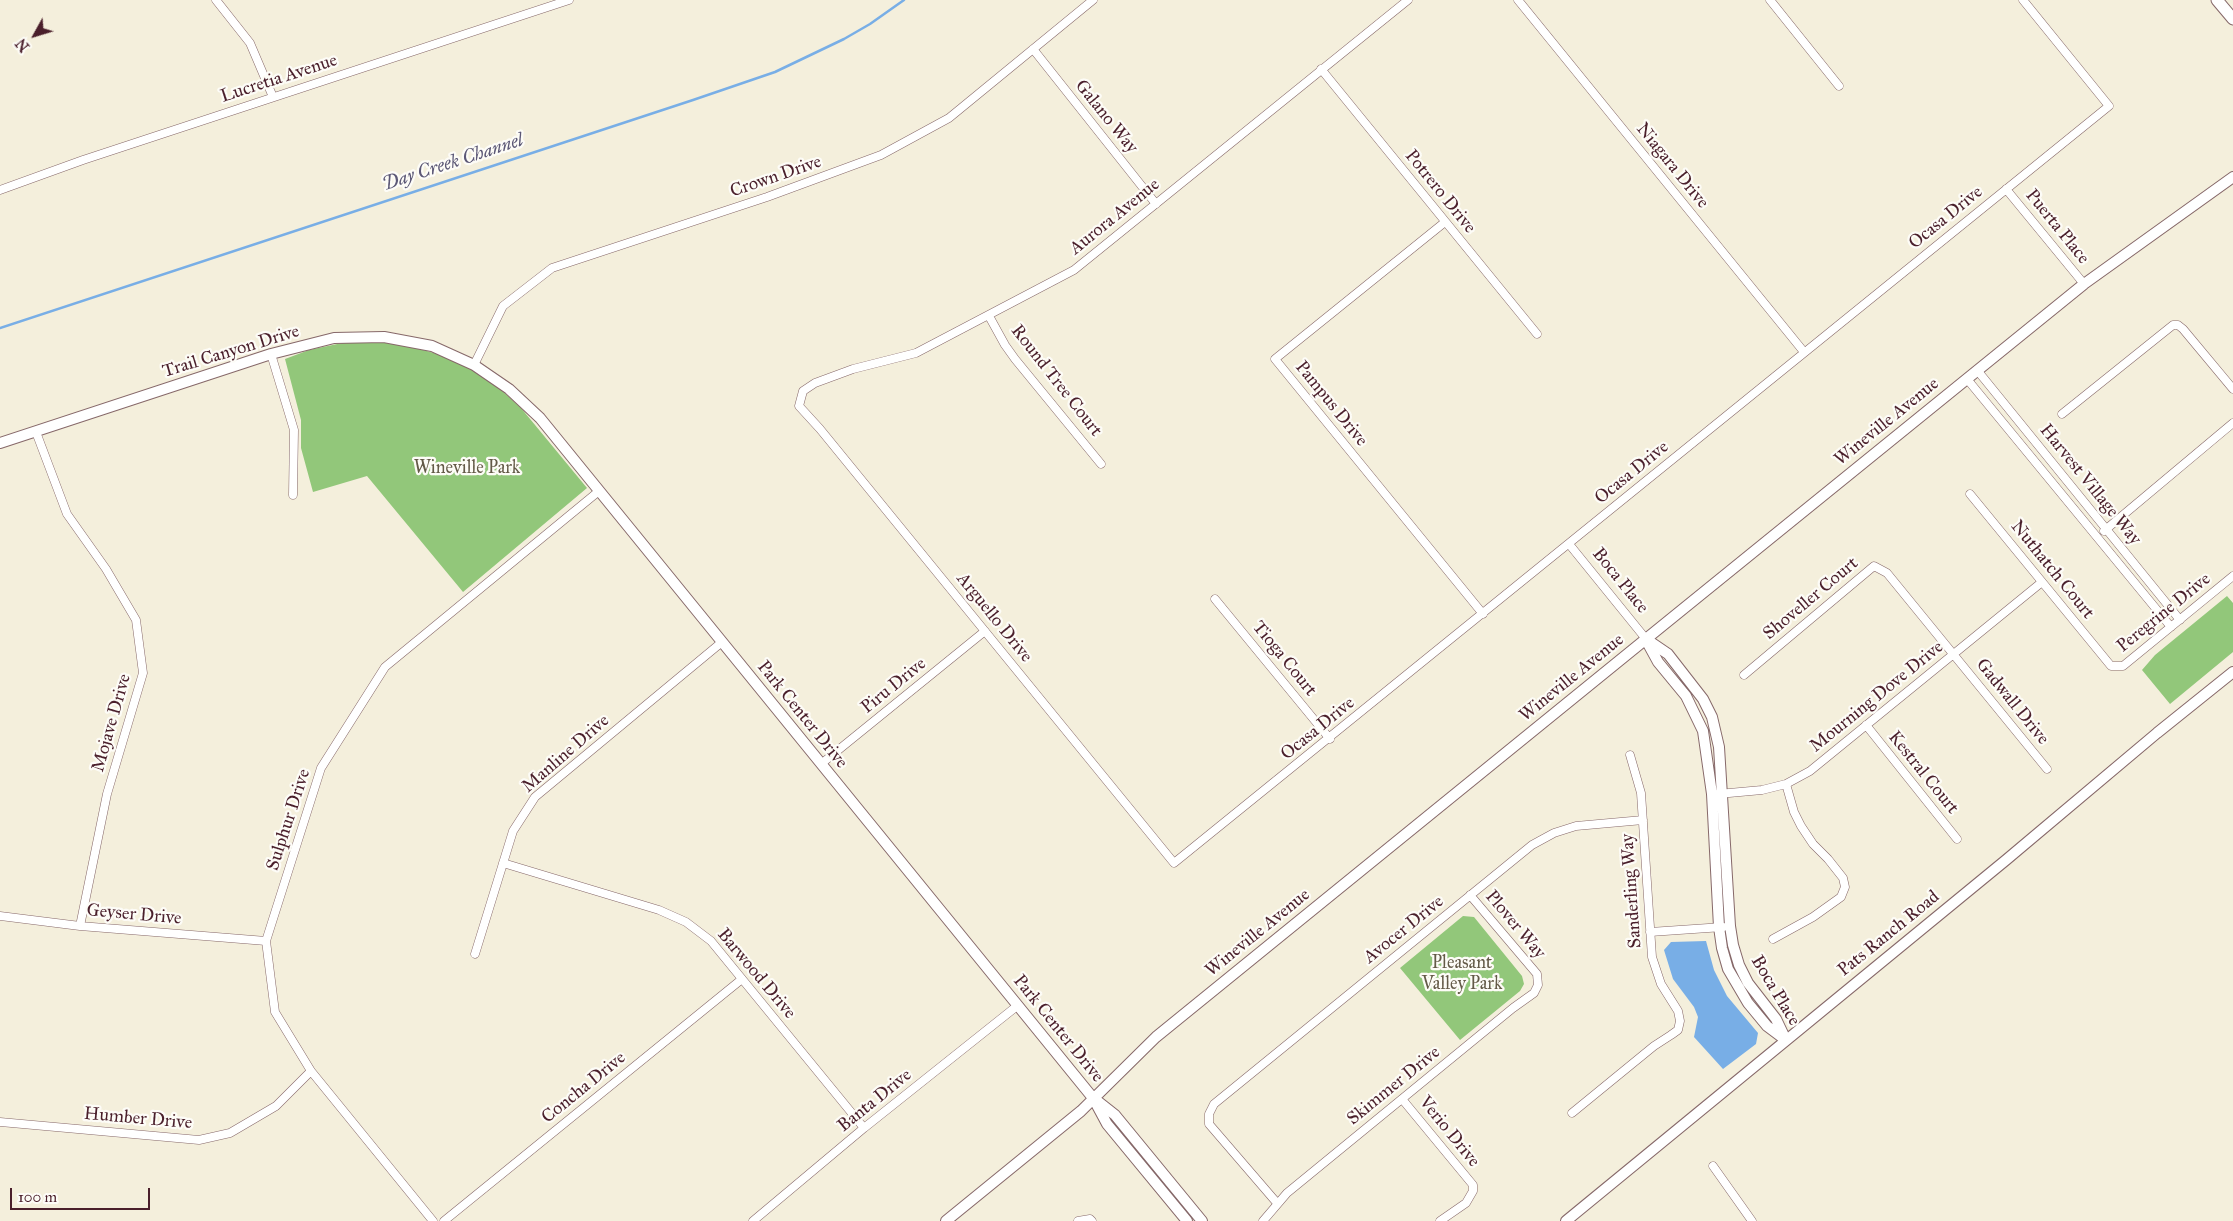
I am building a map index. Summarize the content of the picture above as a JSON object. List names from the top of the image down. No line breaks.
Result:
{"streets":{"street":["Lucretia Avenue","Galano Way","Niagara Drive","Crown Drive","Potrero Drive","Aurora Avenue","Ocasa Drive","Puerta Place","Trail Canyon Drive","Round Tree Court","Pampus Drive","Wineville Avenue","Harvest Village Way","Nuthatch Court","Boca Place","Shoveller Court","Peregrine Drive","Arguello Drive","Tioga Court","Piru Drive","Mourning Dove Drive","Gadwall Drive","Park Center Drive","Mojave Drive","Manline Drive","Kestral Court","Sulphur Drive","Sanderling Way","Geyser Drive","Plover Way","Avocer Drive","Pats Ranch Road","Barwood Drive","Skimmer Drive","Concha Drive","Banta Drive","Humber Drive","Verio Drive"]},"crossings":[["Galano Way","Crown Drive"],["Galano Way","Aurora Avenue"],["Niagara Drive","Ocasa Drive"],["Crown Drive","Trail Canyon Drive"],["Crown Drive","Park Center Drive"],["Potrero Drive","Aurora Avenue"],["Potrero Drive","Pampus Drive"],["Aurora Avenue","Round Tree Court"],["Aurora Avenue","Arguello Drive"],["Ocasa Drive","Puerta Place"],["Ocasa Drive","Pampus Drive"],["Ocasa Drive","Boca Place"],["Ocasa Drive","Arguello Drive"],["Ocasa Drive","Tioga Court"],["Puerta Place","Wineville Avenue"],["Trail Canyon Drive","Park Center Drive"],["Trail Canyon Drive","Mojave Drive"],["Wineville Avenue","Harvest Village Way"],["Wineville Avenue","Boca Place"],["Wineville Avenue","Park Center Drive"],["Harvest Village Way","Peregrine Drive"],["Nuthatch Court","Peregrine Drive"],["Nuthatch Court","Mourning Dove Drive"],["Boca Place","Mourning Dove Drive"],["Boca Place","Pats Ranch Road"],["Shoveller Court","Mourning Dove Drive"],["Shoveller Court","Gadwall Drive"],["Arguello Drive","Piru Drive"],["Piru Drive","Park Center Drive"],["Mourning Dove Drive","Gadwall Drive"],["Mourning Dove Drive","Kestral Court"],["Park Center Drive","Manline Drive"],["Park Center Drive","Sulphur Drive"],["Park Center Drive","Banta Drive"],["Mojave Drive","Geyser Drive"],["Manline Drive","Barwood Drive"],["Sulphur Drive","Geyser Drive"],["Sulphur Drive","Humber Drive"],["Sanderling Way","Avocer Drive"],["Plover Way","Avocer Drive"],["Plover Way","Skimmer Drive"],["Avocer Drive","Skimmer Drive"],["Barwood Drive","Concha Drive"],["Barwood Drive","Banta Drive"],["Skimmer Drive","Verio Drive"]],"water":["Day Creek Channel"],"parks":["Wineville Park","Pleasant Valley Park"],"scale_bar":"100 m","north":"bottom left"}
